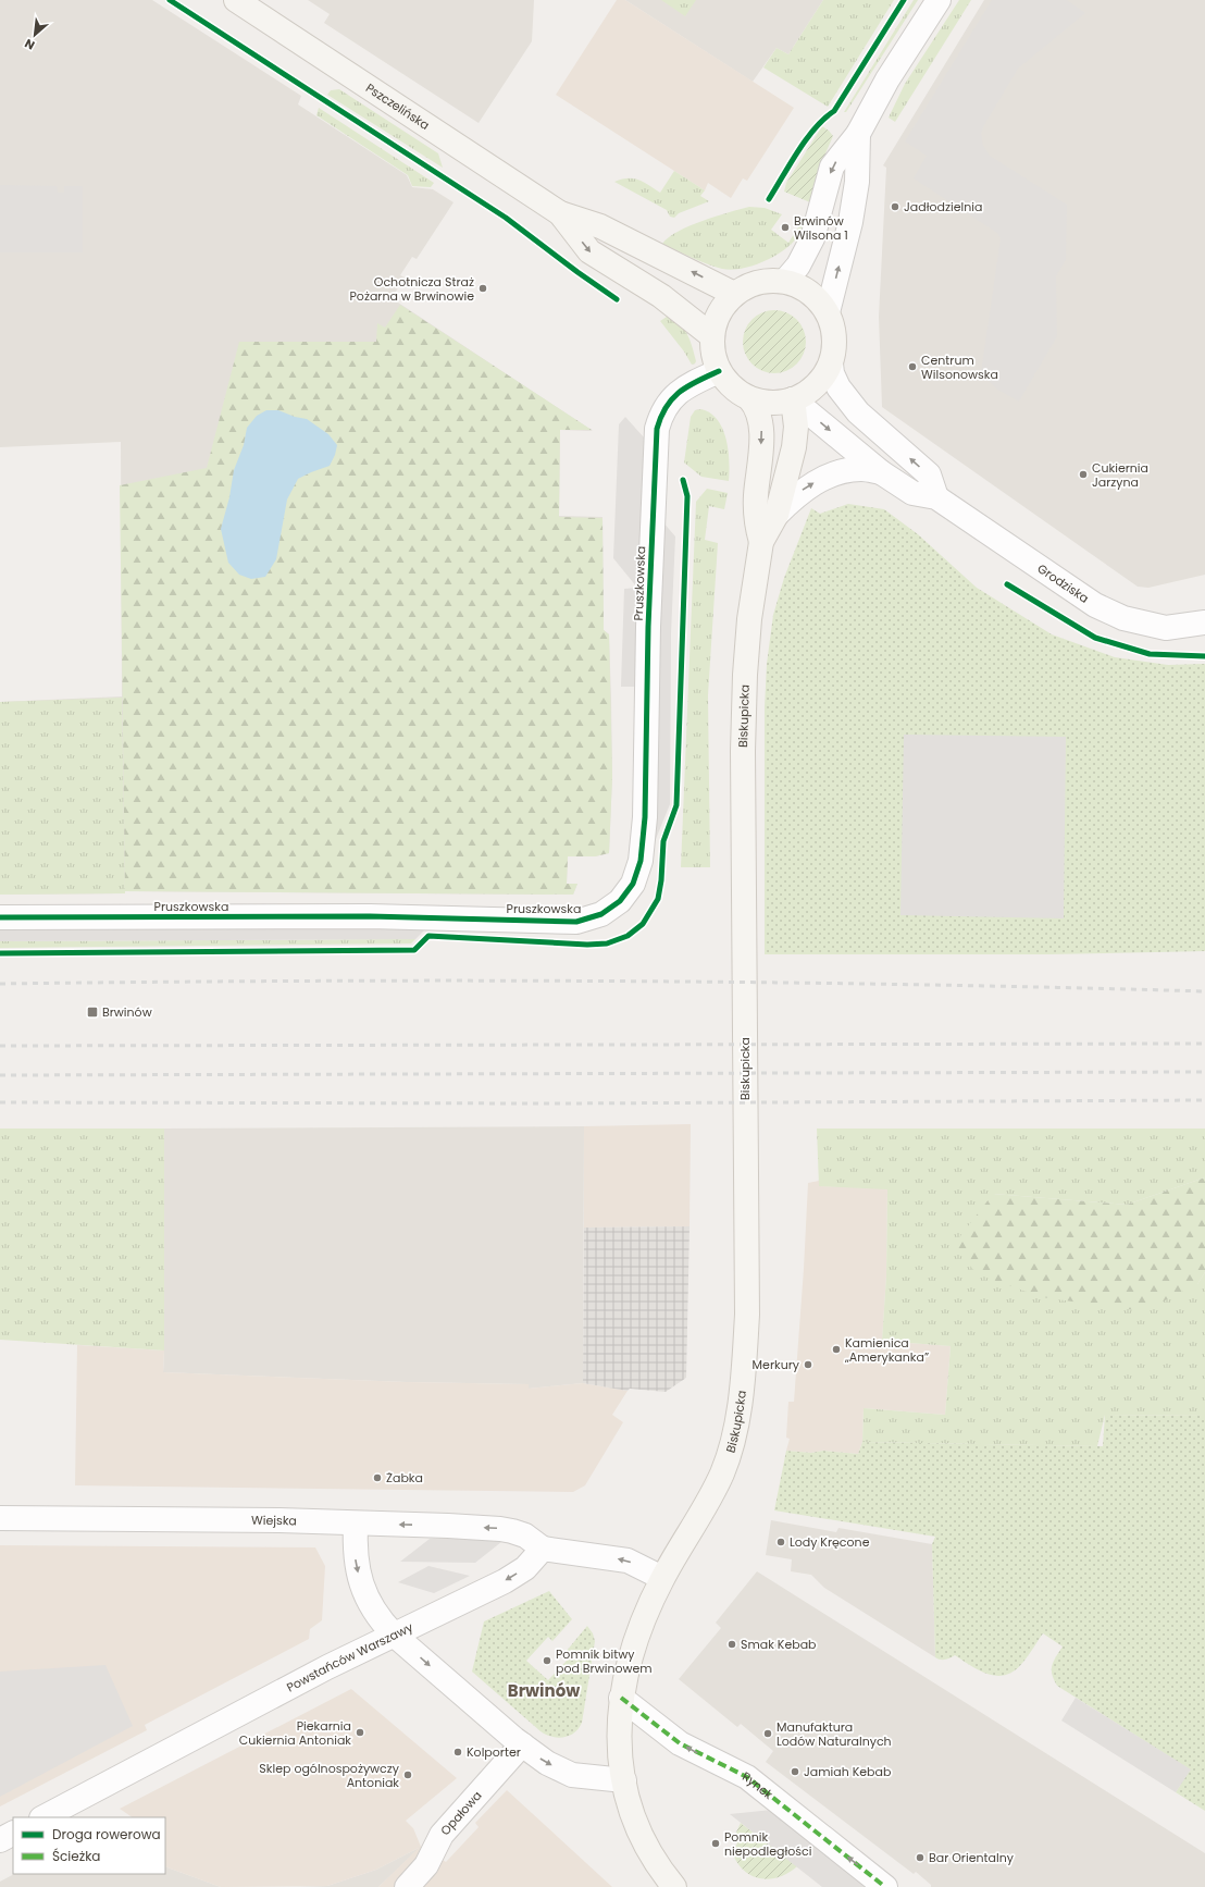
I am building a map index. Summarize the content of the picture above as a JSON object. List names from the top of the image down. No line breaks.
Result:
{"streets":{"main road":["Pszczelińska","Biskupicka"],"street":["Pruszkowska","Grodziska","Wiejska","Powstańców Warszawy","Rynek","Opałowa"]},"crossings":[["Pszczelińska","Pruszkowska"],["Pszczelińska","Grodziska"],["Pszczelińska","Biskupicka"],["Pruszkowska","Grodziska"],["Pruszkowska","Biskupicka"],["Grodziska","Biskupicka"],["Wiejska","Powstańców Warszawy"]],"one_way":["Rynek"],"districts":["Brwinów"],"places":{"other":["Jadłodzielnia","Brwinów Wilsona 1","Ochotnicza Straż Pożarna w Brwinowie","Centrum Wilsonowska","Cukiernia Jarzyna","Kamienica „Amerykanka”","Merkury","Żabka","Lody Kręcone","Smak Kebab","Pomnik bitwy pod Brwinowem","Piekarnia Cukiernia Antoniak","Manufaktura Lodów Naturalnych","Kolporter","Jamiah Kebab","Sklep ogólnospożywczy Antoniak","Pomnik niepodległości","Bar Orientalny"],"transit":["Brwinów"]},"legend":["Droga rowerowa","Ścieżka"],"north":"bottom left"}
